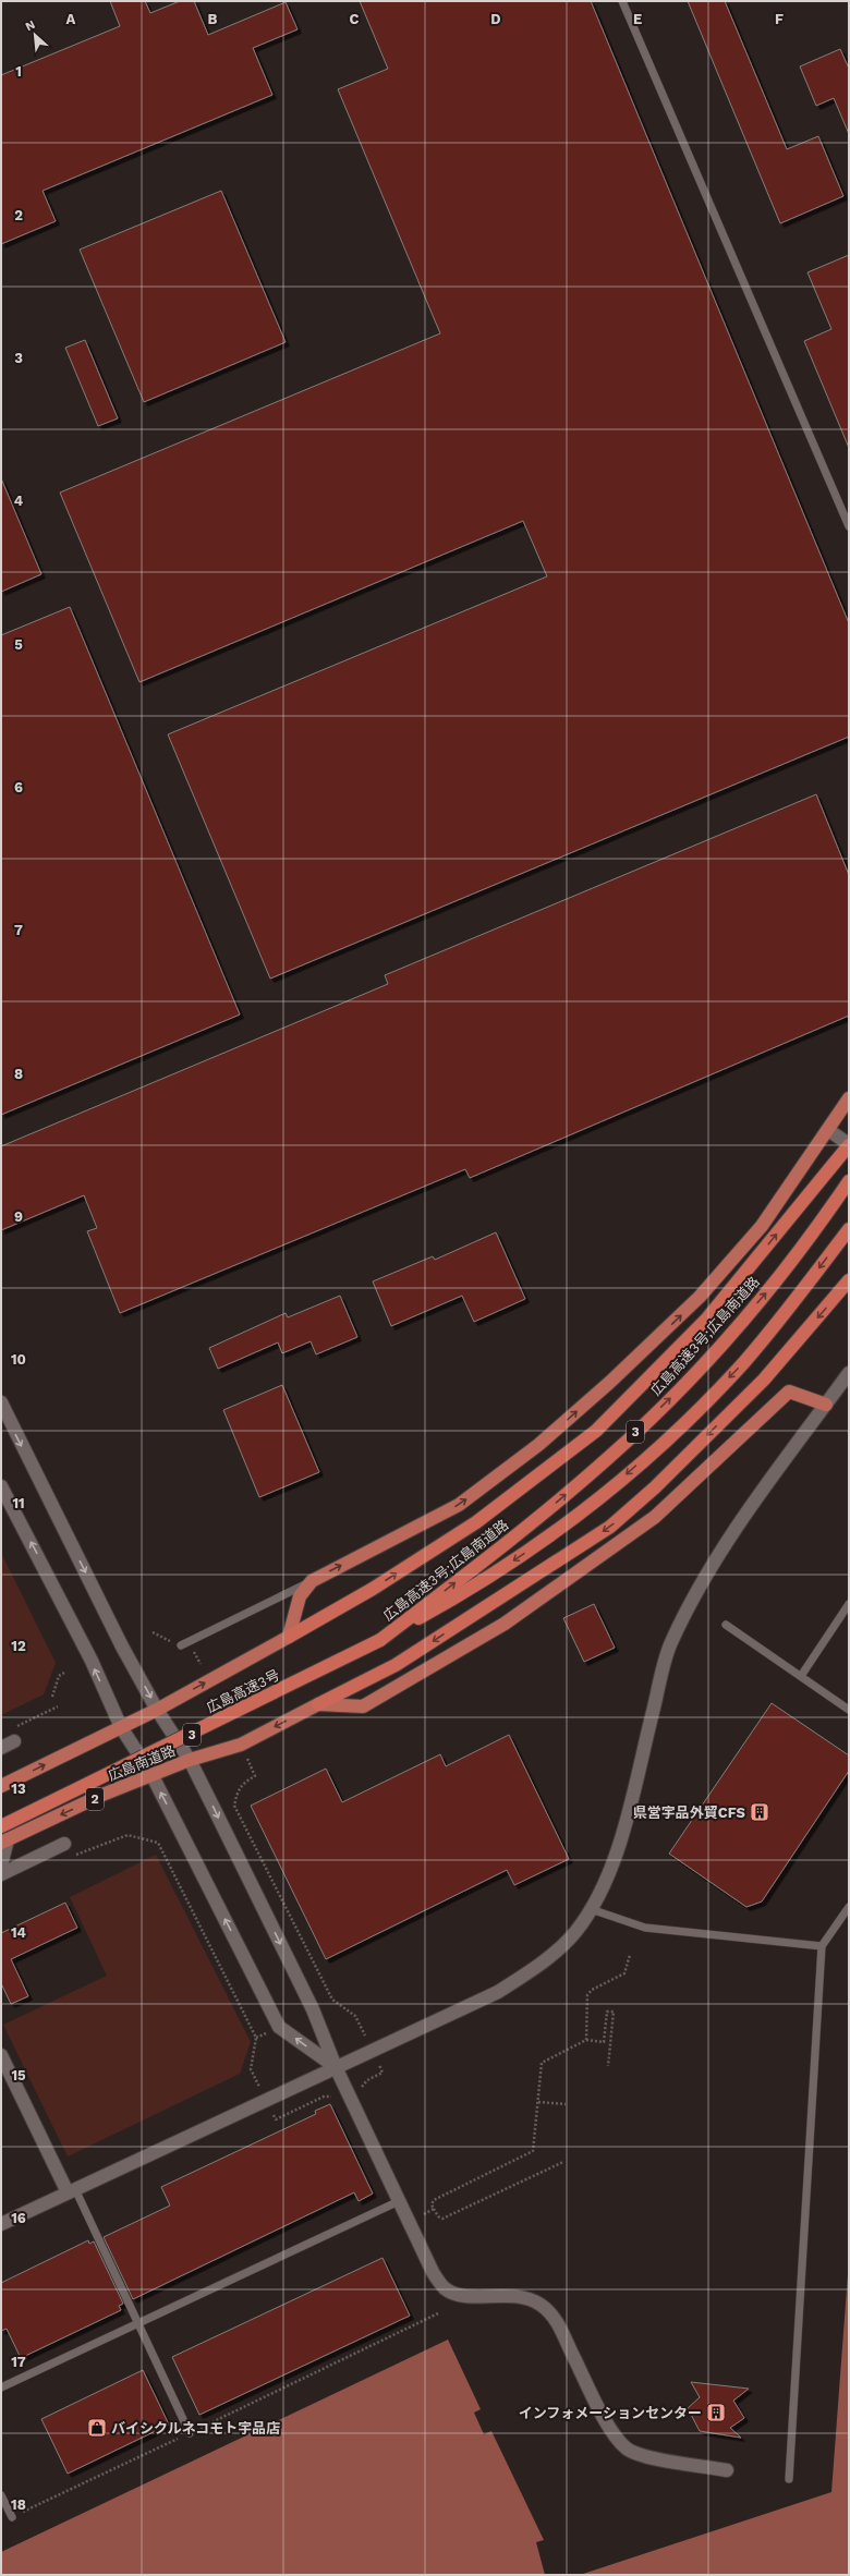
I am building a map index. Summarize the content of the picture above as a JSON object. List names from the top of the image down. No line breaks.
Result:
{"streets":{"highway":["広島高速3号;広島南道路","3","広島高速3号","広島南道路","2"]},"crossings":[["広島高速3号;広島南道路","広島高速3号"]],"places":{"building":["県営宇品外貿CFS","インフォメーションセンター"],"shop":["バイシクルネコモト宇品店"]},"north":"top left","grid":{"columns":["A","B","C","D","E","F"],"rows":["1","2","3","4","5","6","7","8","9","10","11","12","13","14","15","16","17","18"]}}
